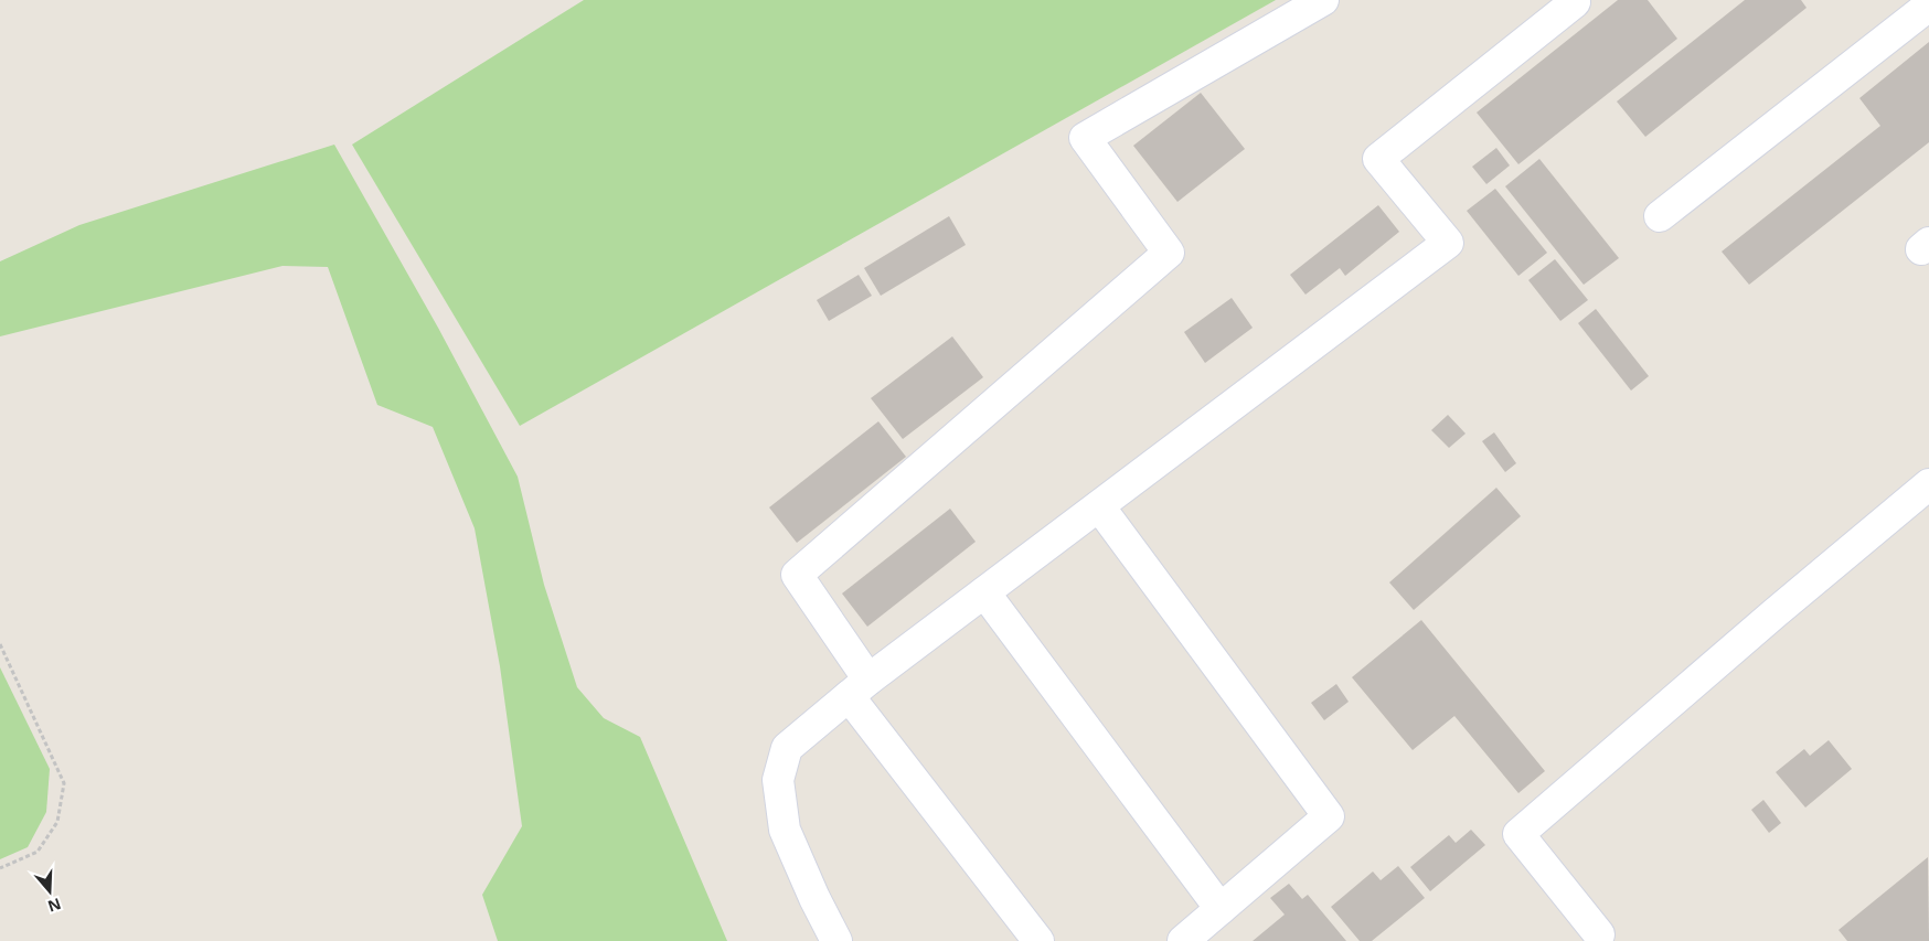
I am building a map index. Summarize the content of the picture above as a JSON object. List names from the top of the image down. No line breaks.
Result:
{"north":"bottom"}
